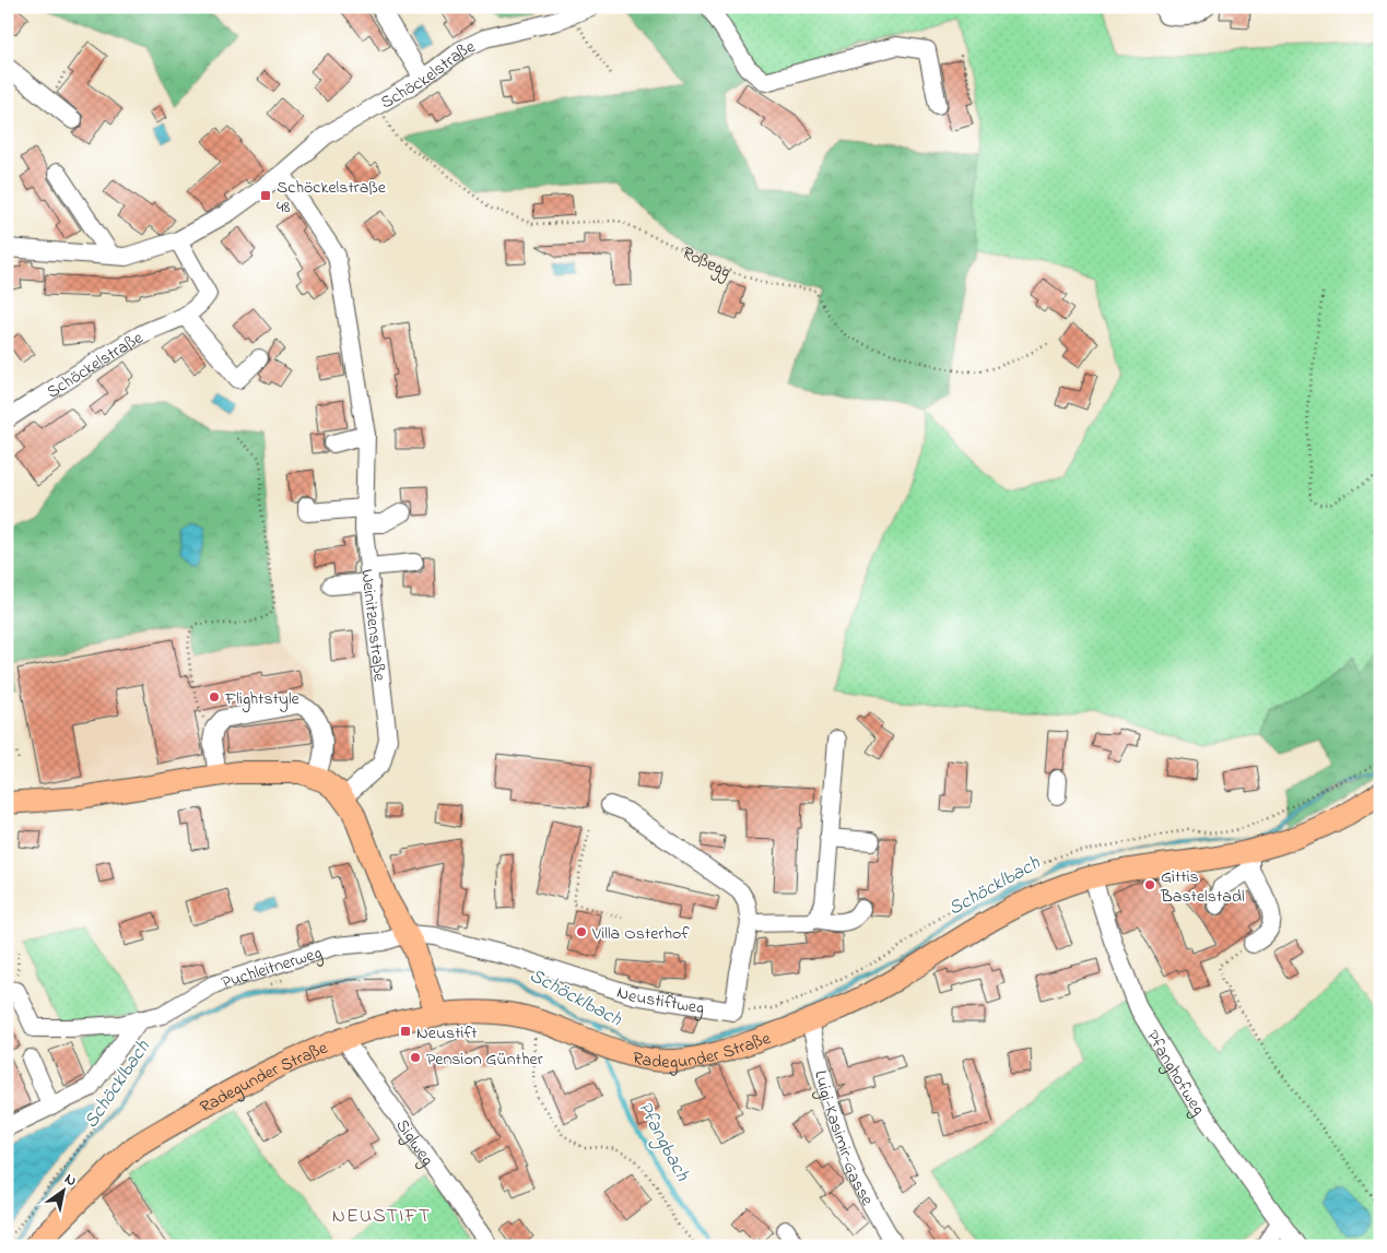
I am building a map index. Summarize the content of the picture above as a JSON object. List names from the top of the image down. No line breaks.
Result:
{"streets":{"main road":["Radegunder Straße"],"street":["Schöckelstraße","Weinitzenstraße","Puchleitnerweg","Neustiftweg","Pfanghofweg","Luigi-Kasimir-Gasse","Siglweg"],"path":["Roßegg"]},"crossings":[["Schöckelstraße","Roßegg"],["Puchleitnerweg","Neustiftweg"],["Radegunder Straße","Pfanghofweg"],["Radegunder Straße","Luigi-Kasimir-Gasse"],["Radegunder Straße","Siglweg"]],"districts":["NEUSTIFT"],"water":["Schöcklbach","Pfangbach"],"places":{"transit":["Schöckelstraße 48","Neustift"],"other":["Flightstyle","Gittis Bastelstadl","Villa Osterhof","Pension Günther"]},"north":"top right"}
